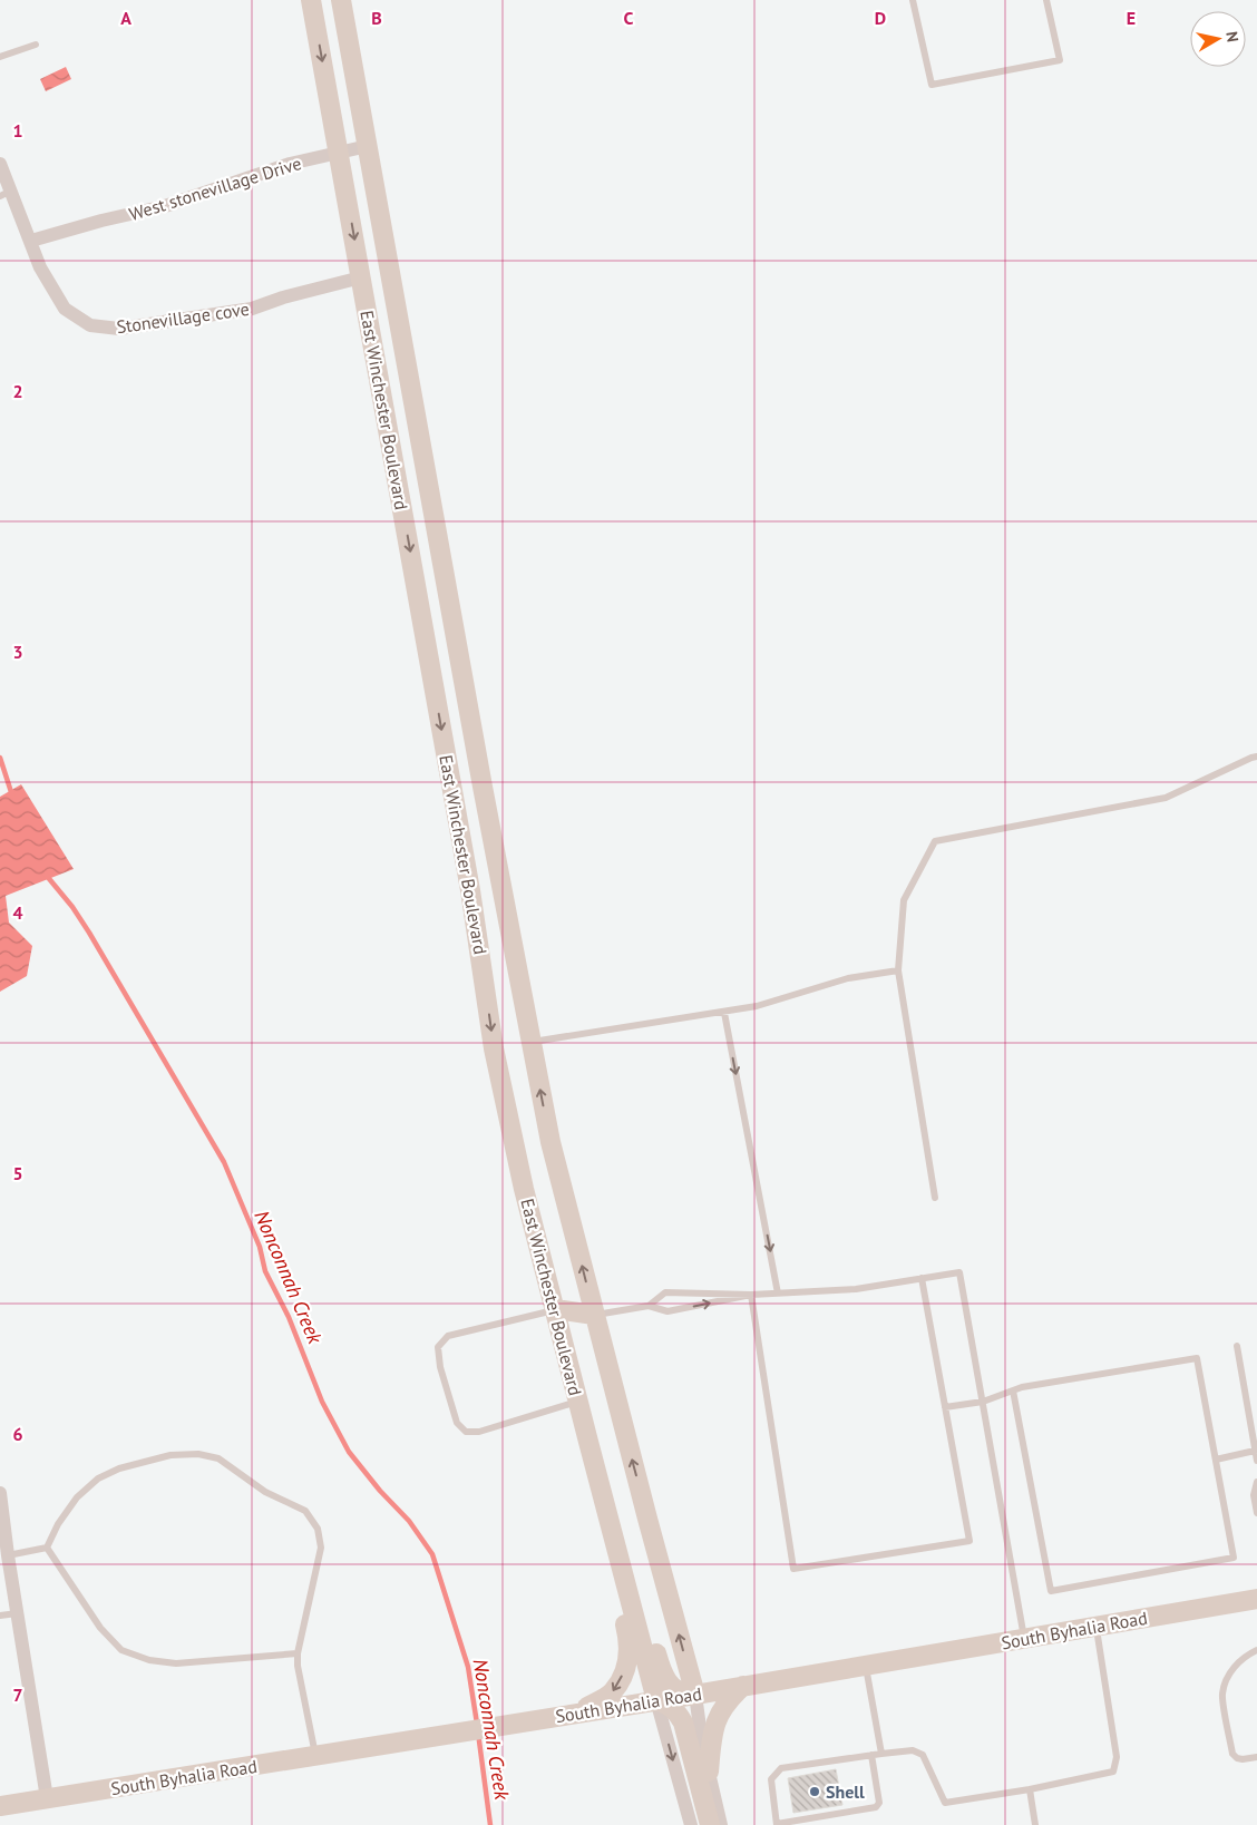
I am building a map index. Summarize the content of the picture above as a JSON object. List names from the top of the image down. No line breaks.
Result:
{"streets":{"main road":["East Winchester Boulevard","South Byhalia Road"],"street":["West stonevillage Drive","Stonevillage cove"]},"crossings":[["West stonevillage Drive","Stonevillage cove"],["West stonevillage Drive","East Winchester Boulevard"],["Stonevillage cove","East Winchester Boulevard"],["East Winchester Boulevard","South Byhalia Road"]],"water":["Nonconnah Creek"],"places":["Shell"],"north":"right","grid":{"columns":["A","B","C","D","E"],"rows":["1","2","3","4","5","6","7"]}}
